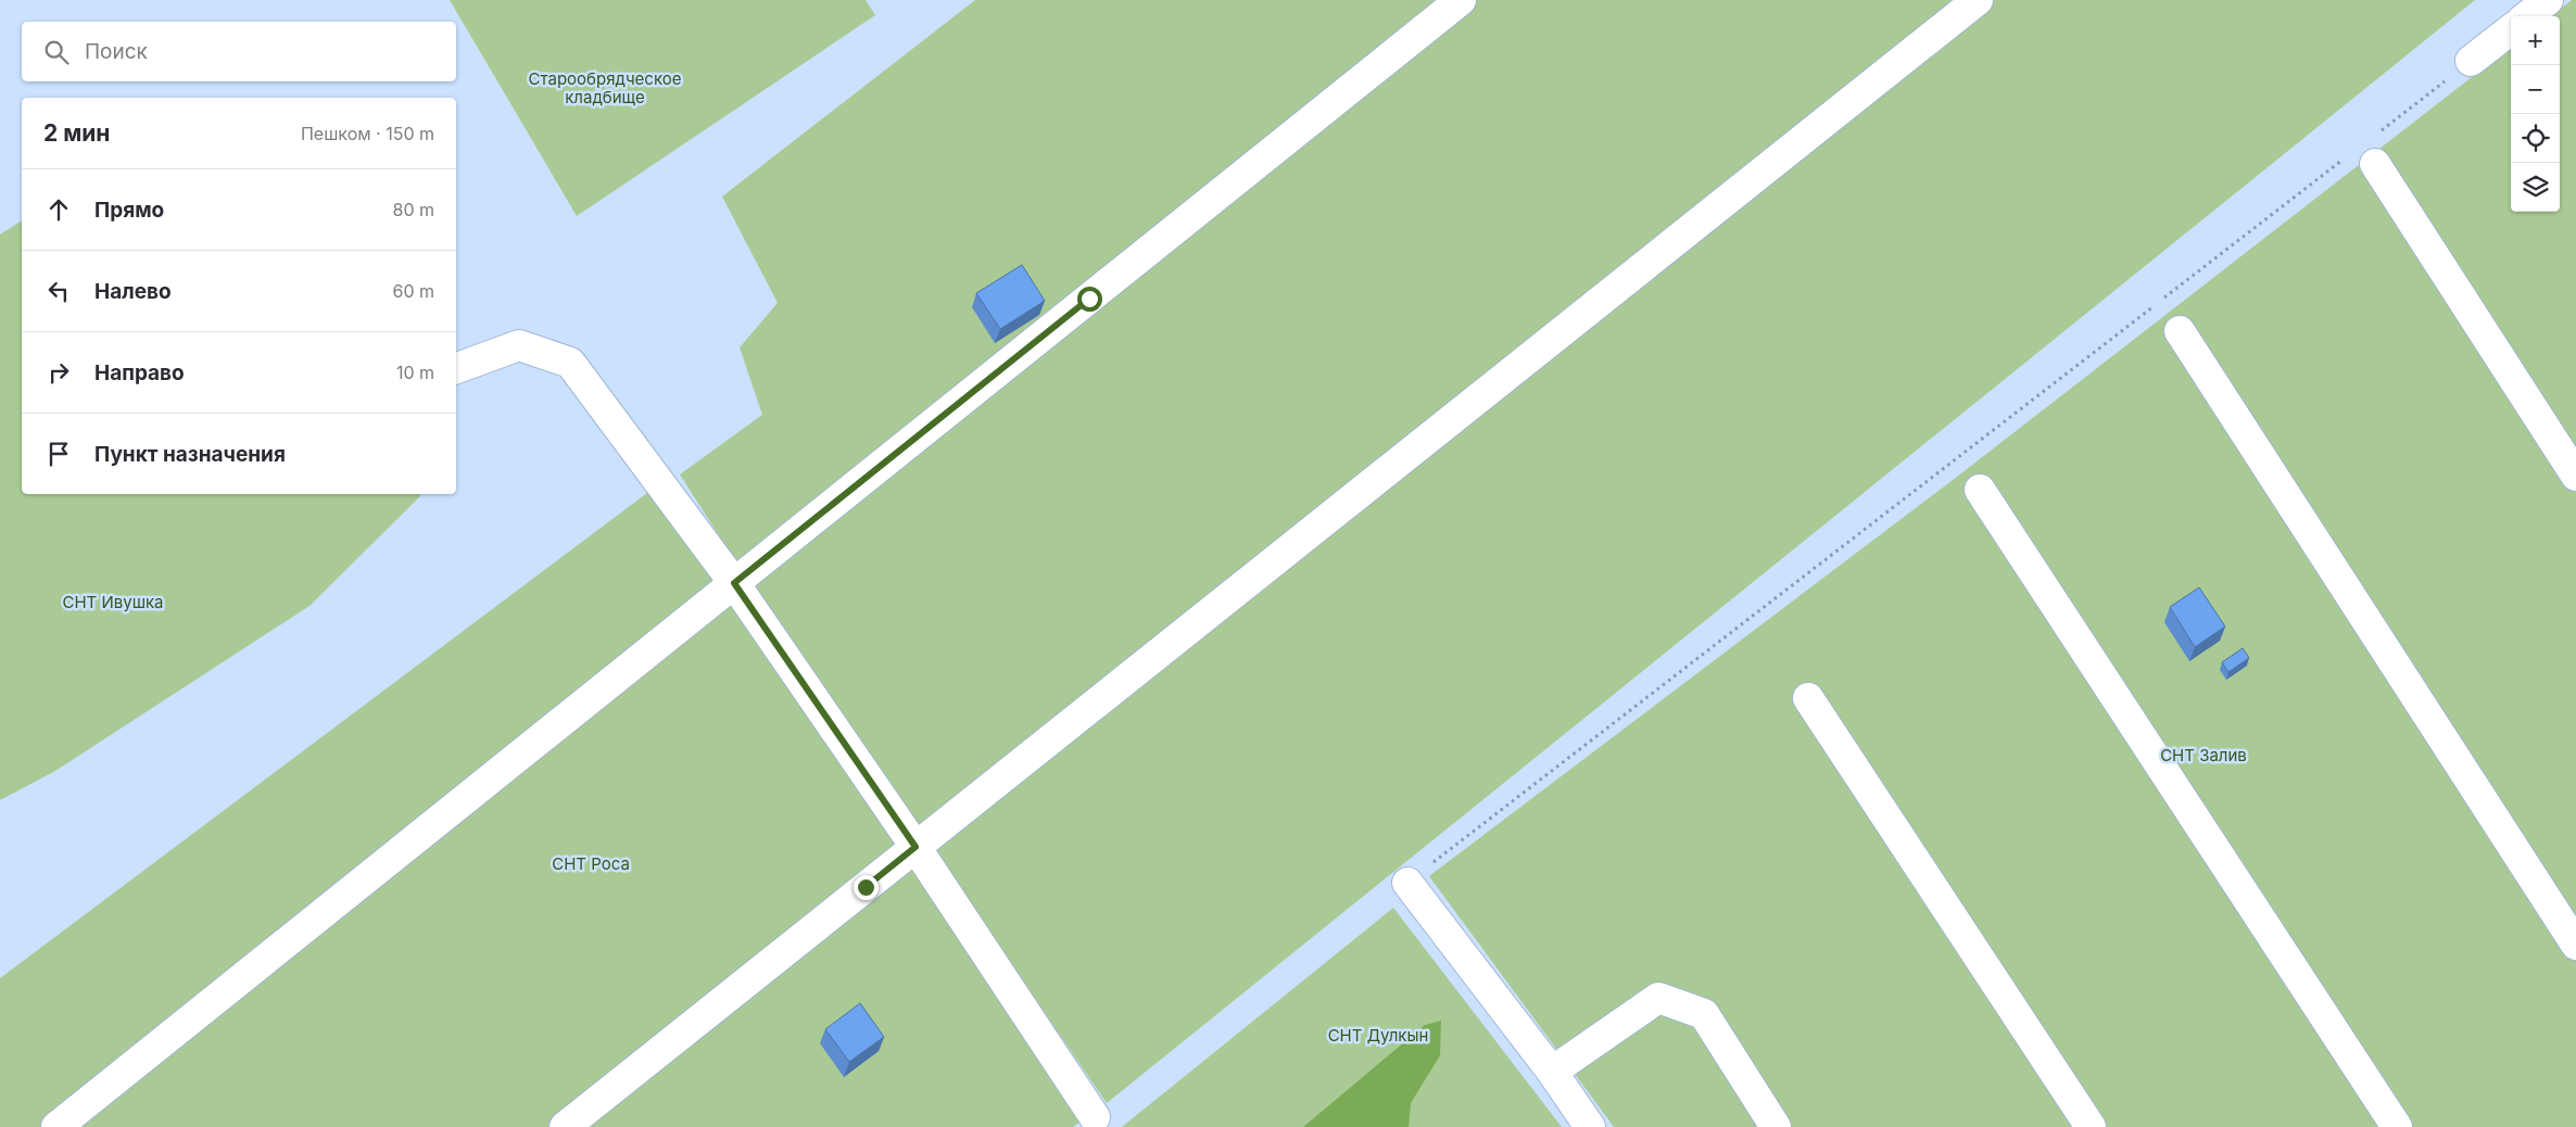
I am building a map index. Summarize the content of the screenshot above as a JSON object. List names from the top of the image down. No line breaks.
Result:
{"parks":["Старообрядческое кладбище","СНТ Ивушка","СНТ Залив","СНТ Роса","СНТ Дулкын"],"page":{"map_buttons":["+","−"],"search":"Поиск","heading":["2 мин","Пешком · 150 m"],"list":[["Прямо","80 m"],["Налево","60 m"],["Направо","10 m"],"Пункт назначения"]}}
